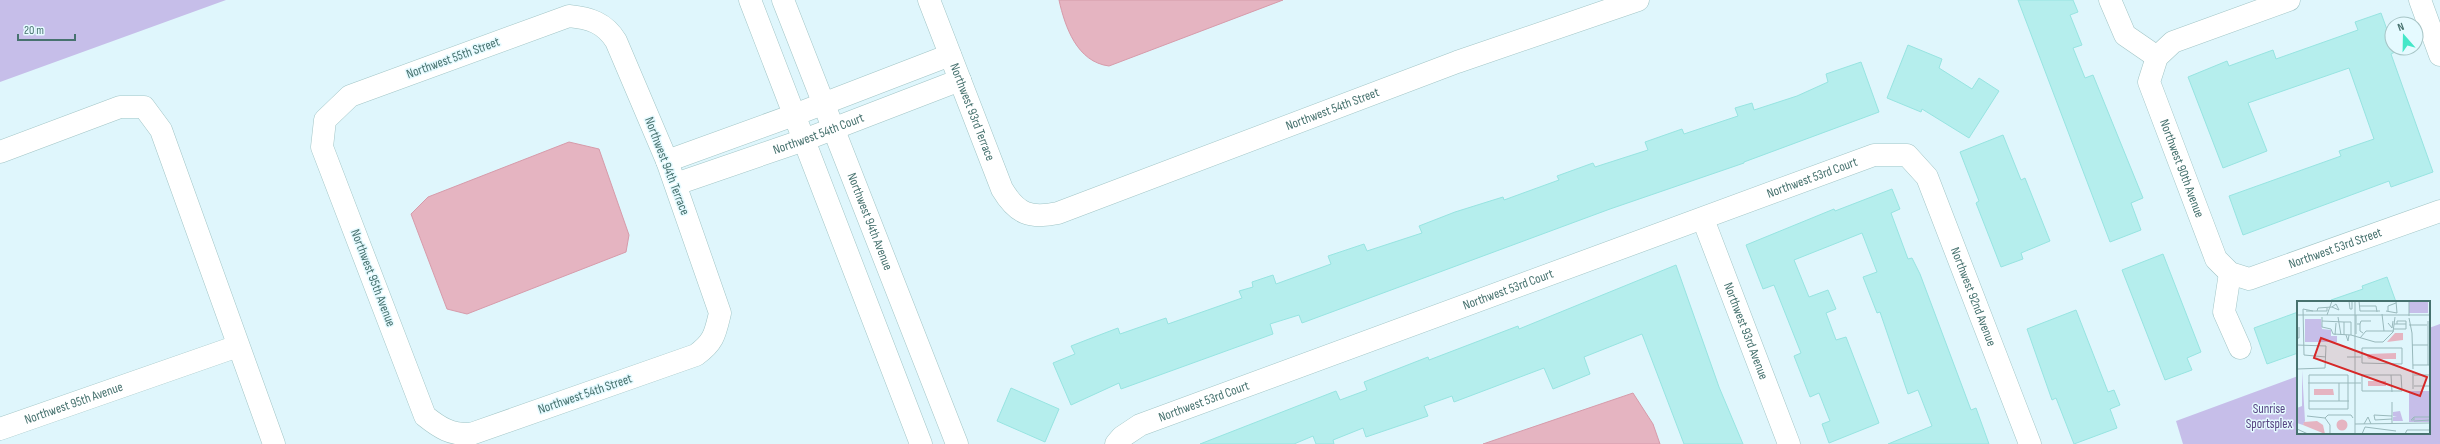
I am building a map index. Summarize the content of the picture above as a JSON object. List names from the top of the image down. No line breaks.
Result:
{"streets":{"street":["Northwest 55th Street","Northwest 54th Street","Northwest 93rd Terrace","Northwest 54th Court","Northwest 94th Terrace","Northwest 90th Avenue","Northwest 53rd Court","Northwest 94th Avenue","Northwest 53rd Street","Northwest 95th Avenue","Northwest 92nd Avenue","Northwest 93rd Avenue"]},"crossings":[["Northwest 55th Street","Northwest 94th Terrace"],["Northwest 55th Street","Northwest 95th Avenue"],["Northwest 54th Street","Northwest 93rd Terrace"],["Northwest 54th Street","Northwest 94th Terrace"],["Northwest 54th Street","Northwest 95th Avenue"],["Northwest 93rd Terrace","Northwest 54th Court"],["Northwest 54th Court","Northwest 94th Terrace"],["Northwest 54th Court","Northwest 94th Avenue"],["Northwest 90th Avenue","Northwest 53rd Street"],["Northwest 53rd Court","Northwest 92nd Avenue"],["Northwest 53rd Court","Northwest 93rd Avenue"]],"parks":["Sunrise Sportsplex"],"scale_bar":"20 m","north":"top"}
